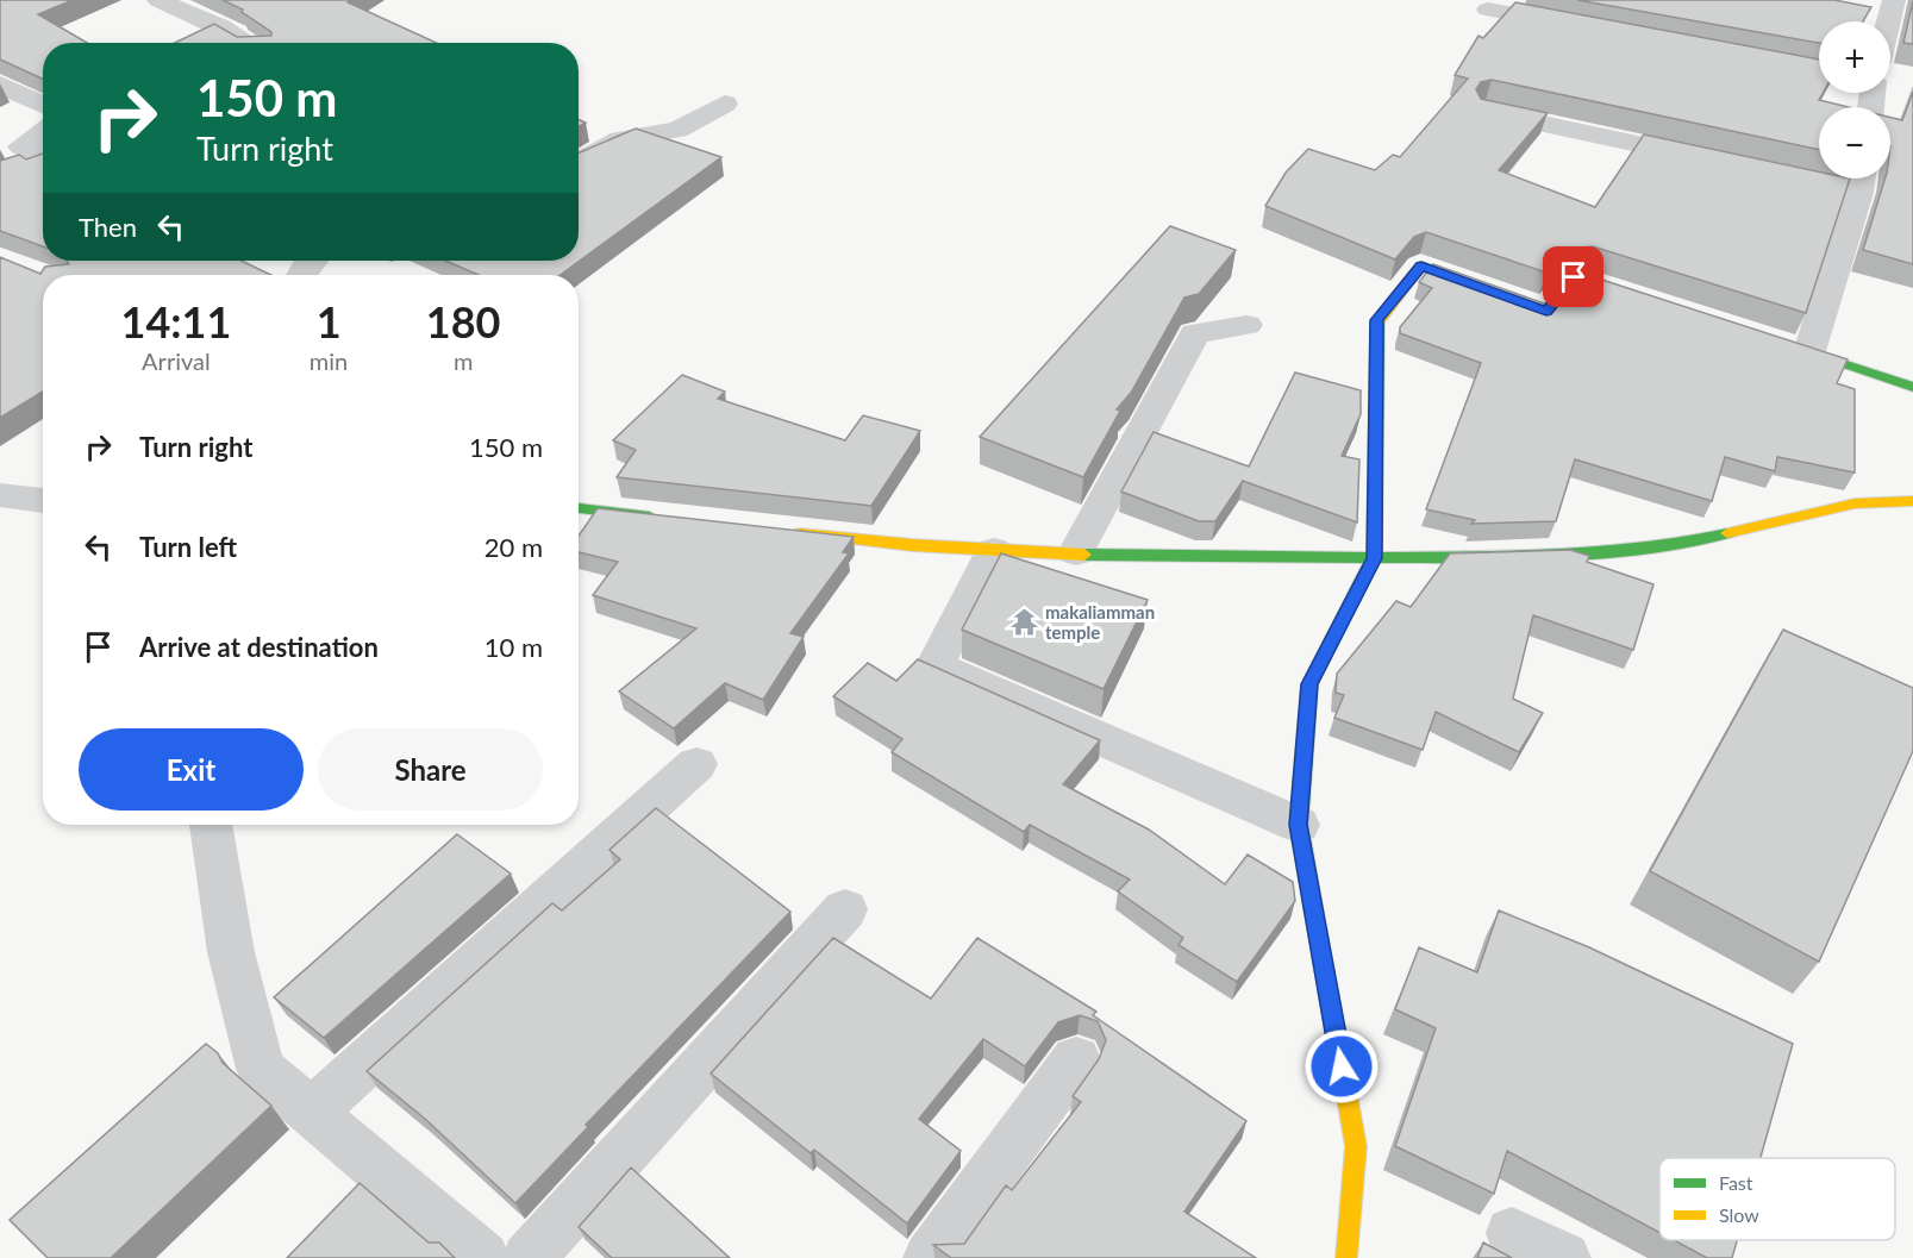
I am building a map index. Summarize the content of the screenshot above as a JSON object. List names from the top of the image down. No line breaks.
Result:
{"places":{"temple":["makaliamman temple"]},"legend":["Fast","Slow"],"page":{"map_buttons":["+","−"],"turn":["150 m","Turn right"],"then":"Then","eta":["14:11","Arrival","1","min","180","m"],"list":[{"name":"Turn right","value":"150 m"},{"name":"Turn left","value":"20 m"},{"name":"Arrive at destination","value":"10 m"}],"buttons":["Exit","Share"]}}
